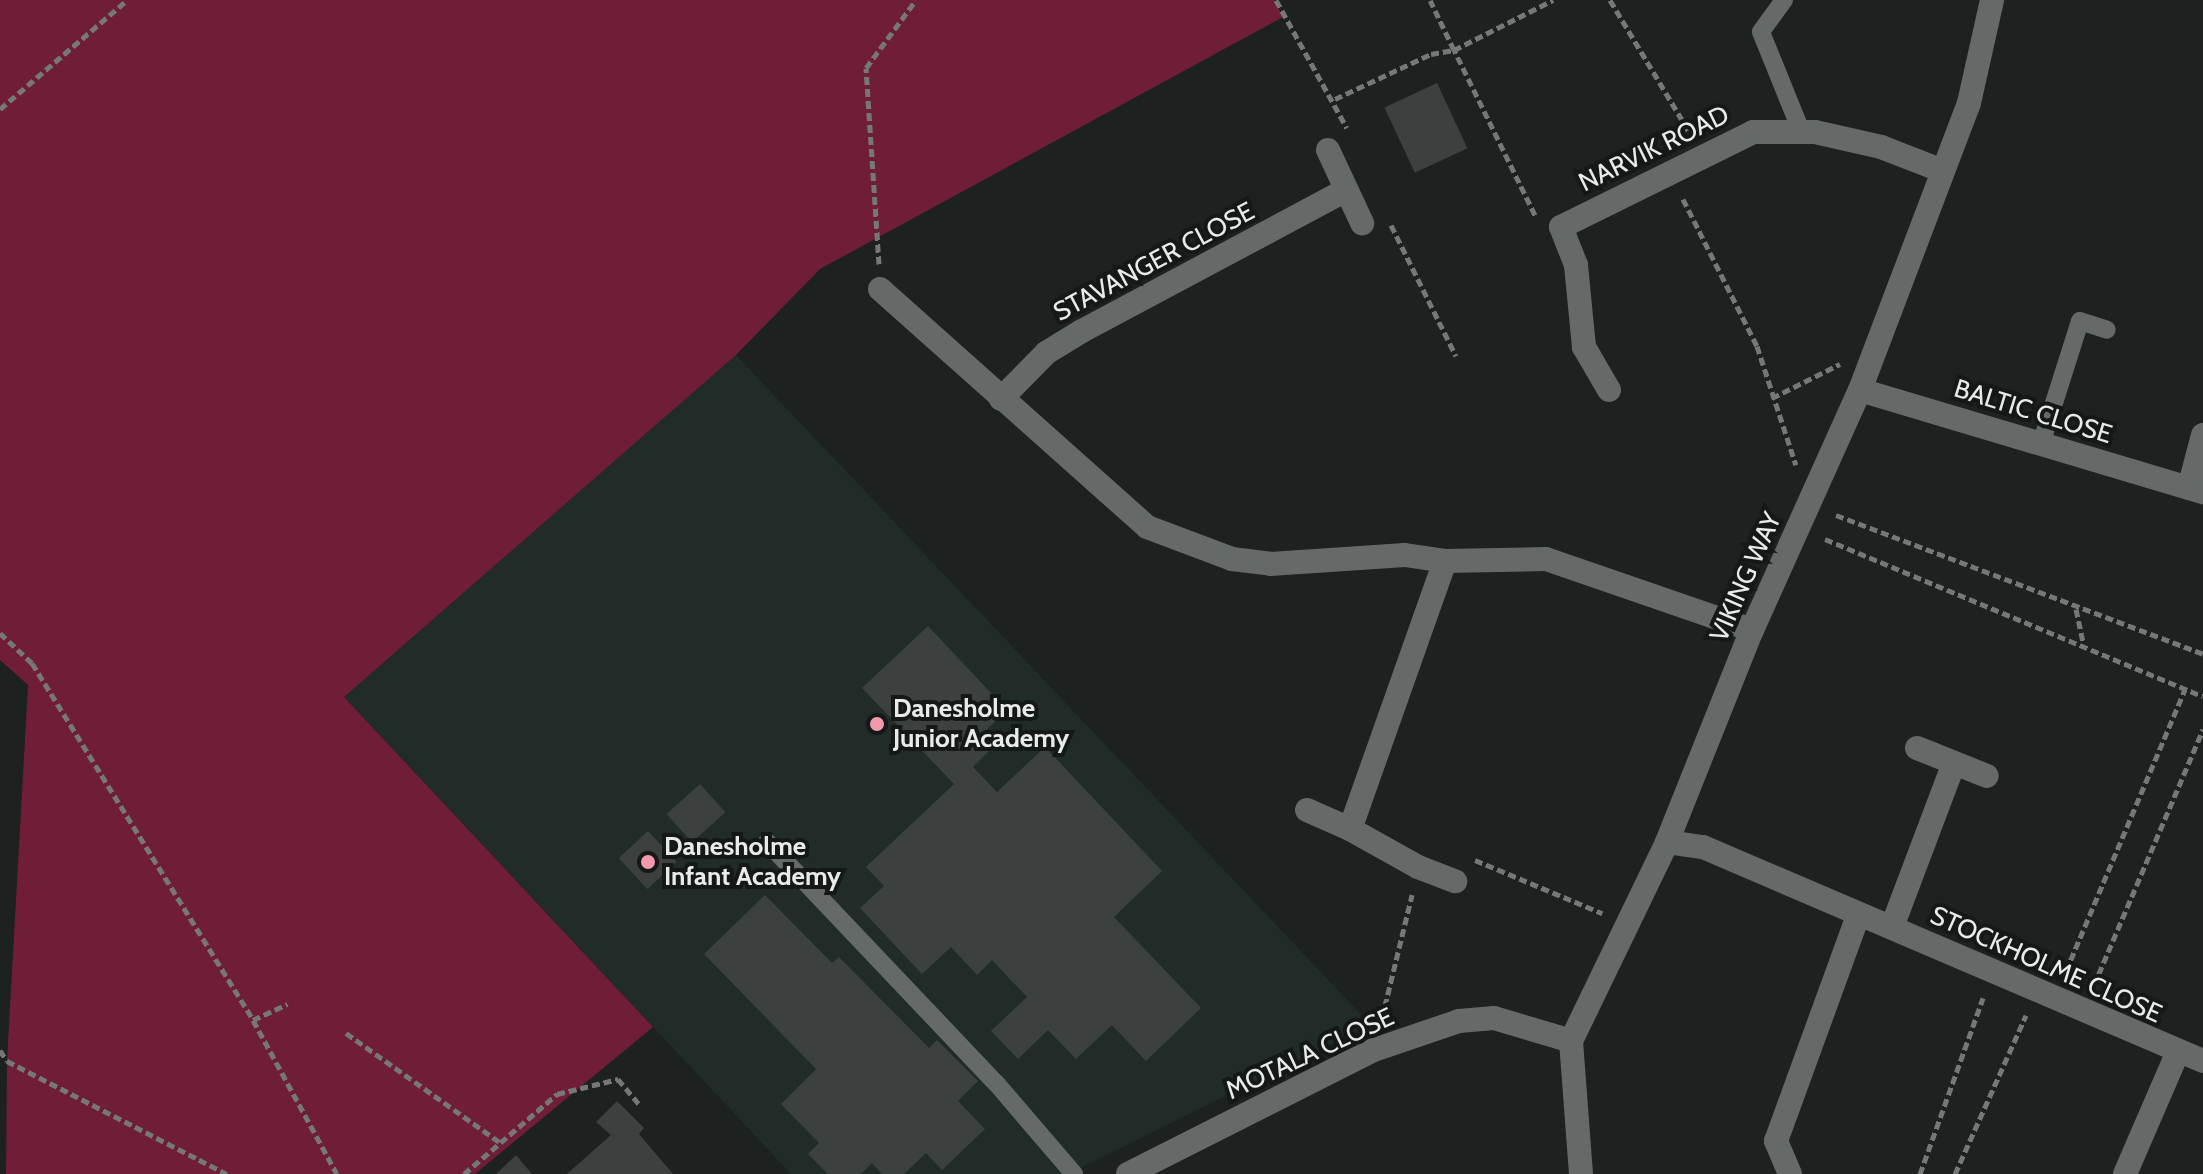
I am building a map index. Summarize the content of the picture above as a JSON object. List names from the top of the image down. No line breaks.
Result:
{"streets":{"street":["NARVIK ROAD","STAVANGER CLOSE","BALTIC CLOSE","VIKING WAY","STOCKHOLME CLOSE","MOTALA CLOSE"]},"crossings":[["NARVIK ROAD","VIKING WAY"],["BALTIC CLOSE","VIKING WAY"],["VIKING WAY","STOCKHOLME CLOSE"],["VIKING WAY","MOTALA CLOSE"]],"places":["Danesholme Junior Academy","Danesholme Infant Academy"]}
